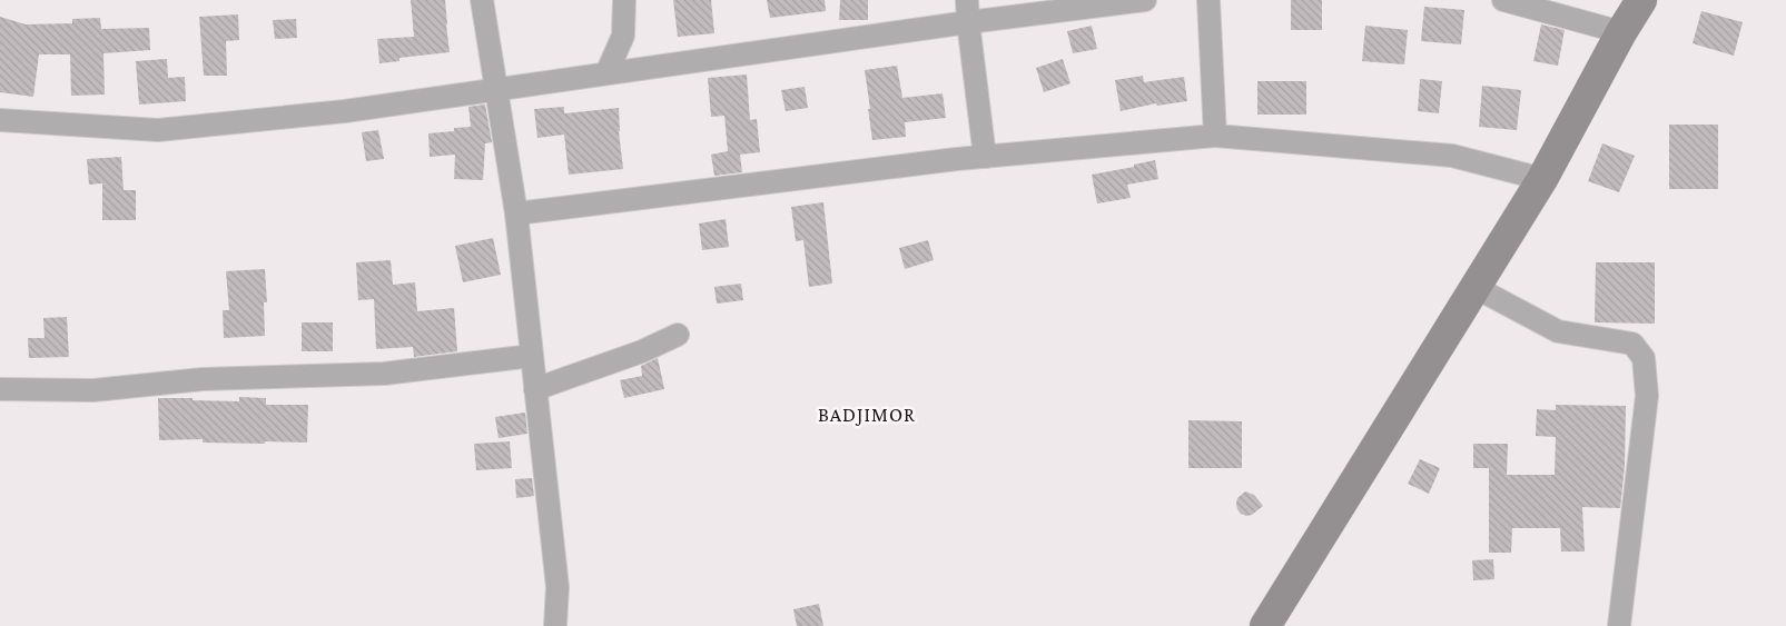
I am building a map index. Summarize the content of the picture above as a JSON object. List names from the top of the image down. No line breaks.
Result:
{"districts":["BADJIMOR"]}
